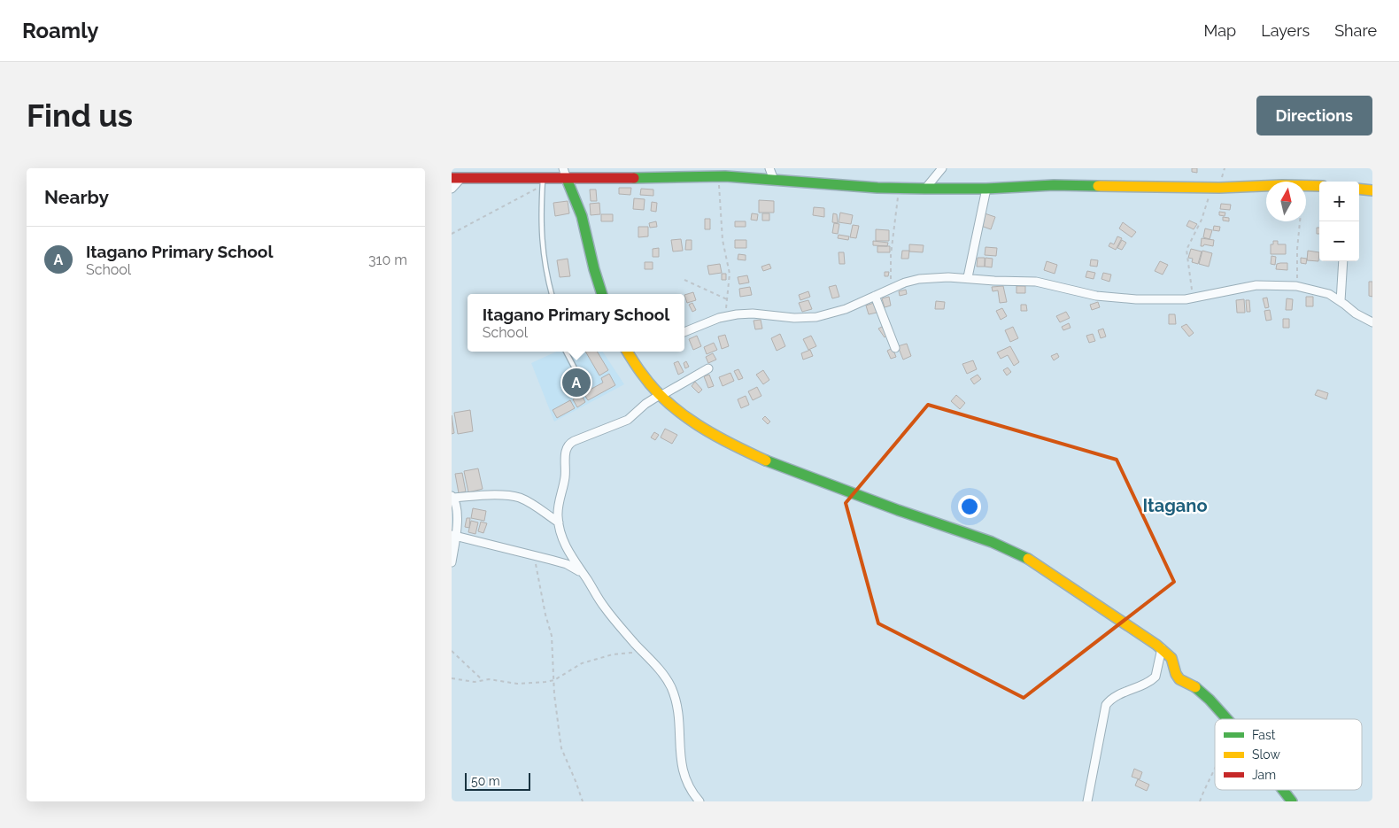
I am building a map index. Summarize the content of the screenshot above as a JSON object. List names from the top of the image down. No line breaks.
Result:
{"districts":["Itagano"],"legend":["Fast","Slow","Jam"],"scale_bar":"50 m","north":"top","page":{"header":"Roamly","nav":["Map","Layers","Share"],"buttons":"Directions","title":"Find us","heading":"Nearby","map_buttons":["+","−"],"list":[{"mark":"A","name":"Itagano Primary School","note":"School","value":"310 m"}],"popup":["Itagano Primary School","School"],"pins":"A","scale":"50 m"}}
